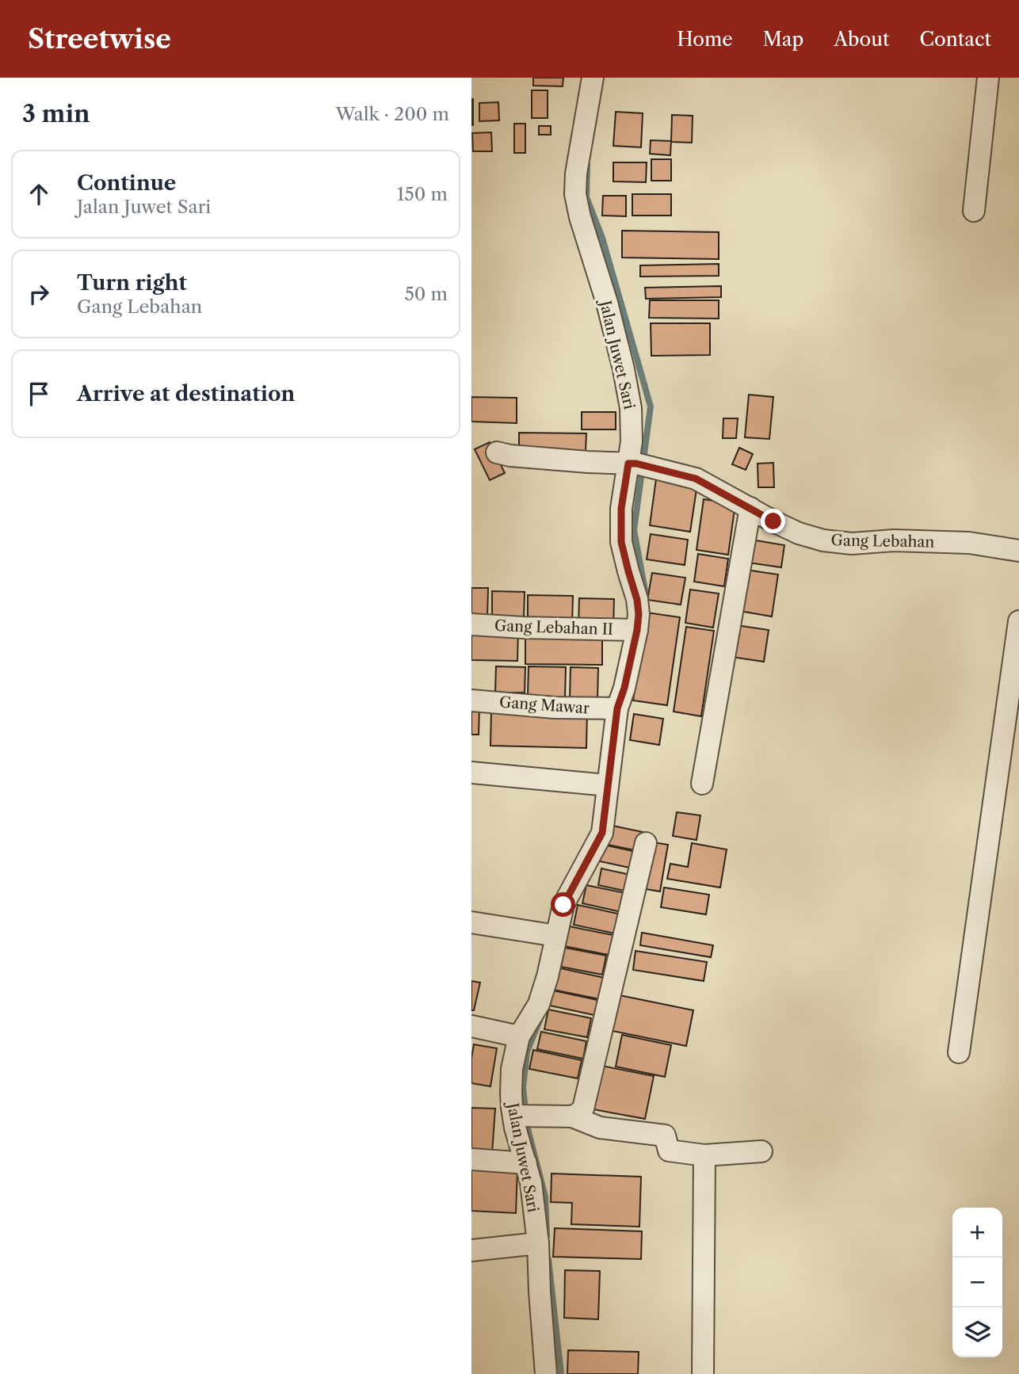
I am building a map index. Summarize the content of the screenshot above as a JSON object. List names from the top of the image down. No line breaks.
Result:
{"streets":{"street":["Jalan Juwet Sari","Gang Lebahan","Gang Lebahan II","Gang Mawar"]},"crossings":[["Jalan Juwet Sari","Gang Lebahan"],["Jalan Juwet Sari","Gang Lebahan II"],["Jalan Juwet Sari","Gang Mawar"]],"page":{"header":"Streetwise","nav":["Home","Map","About","Contact"],"heading":["3 min","Walk · 200 m"],"list":[["Continue","Jalan Juwet Sari","150 m"],["Turn right","Gang Lebahan","50 m"],"Arrive at destination"],"map_buttons":["+","−"]}}
